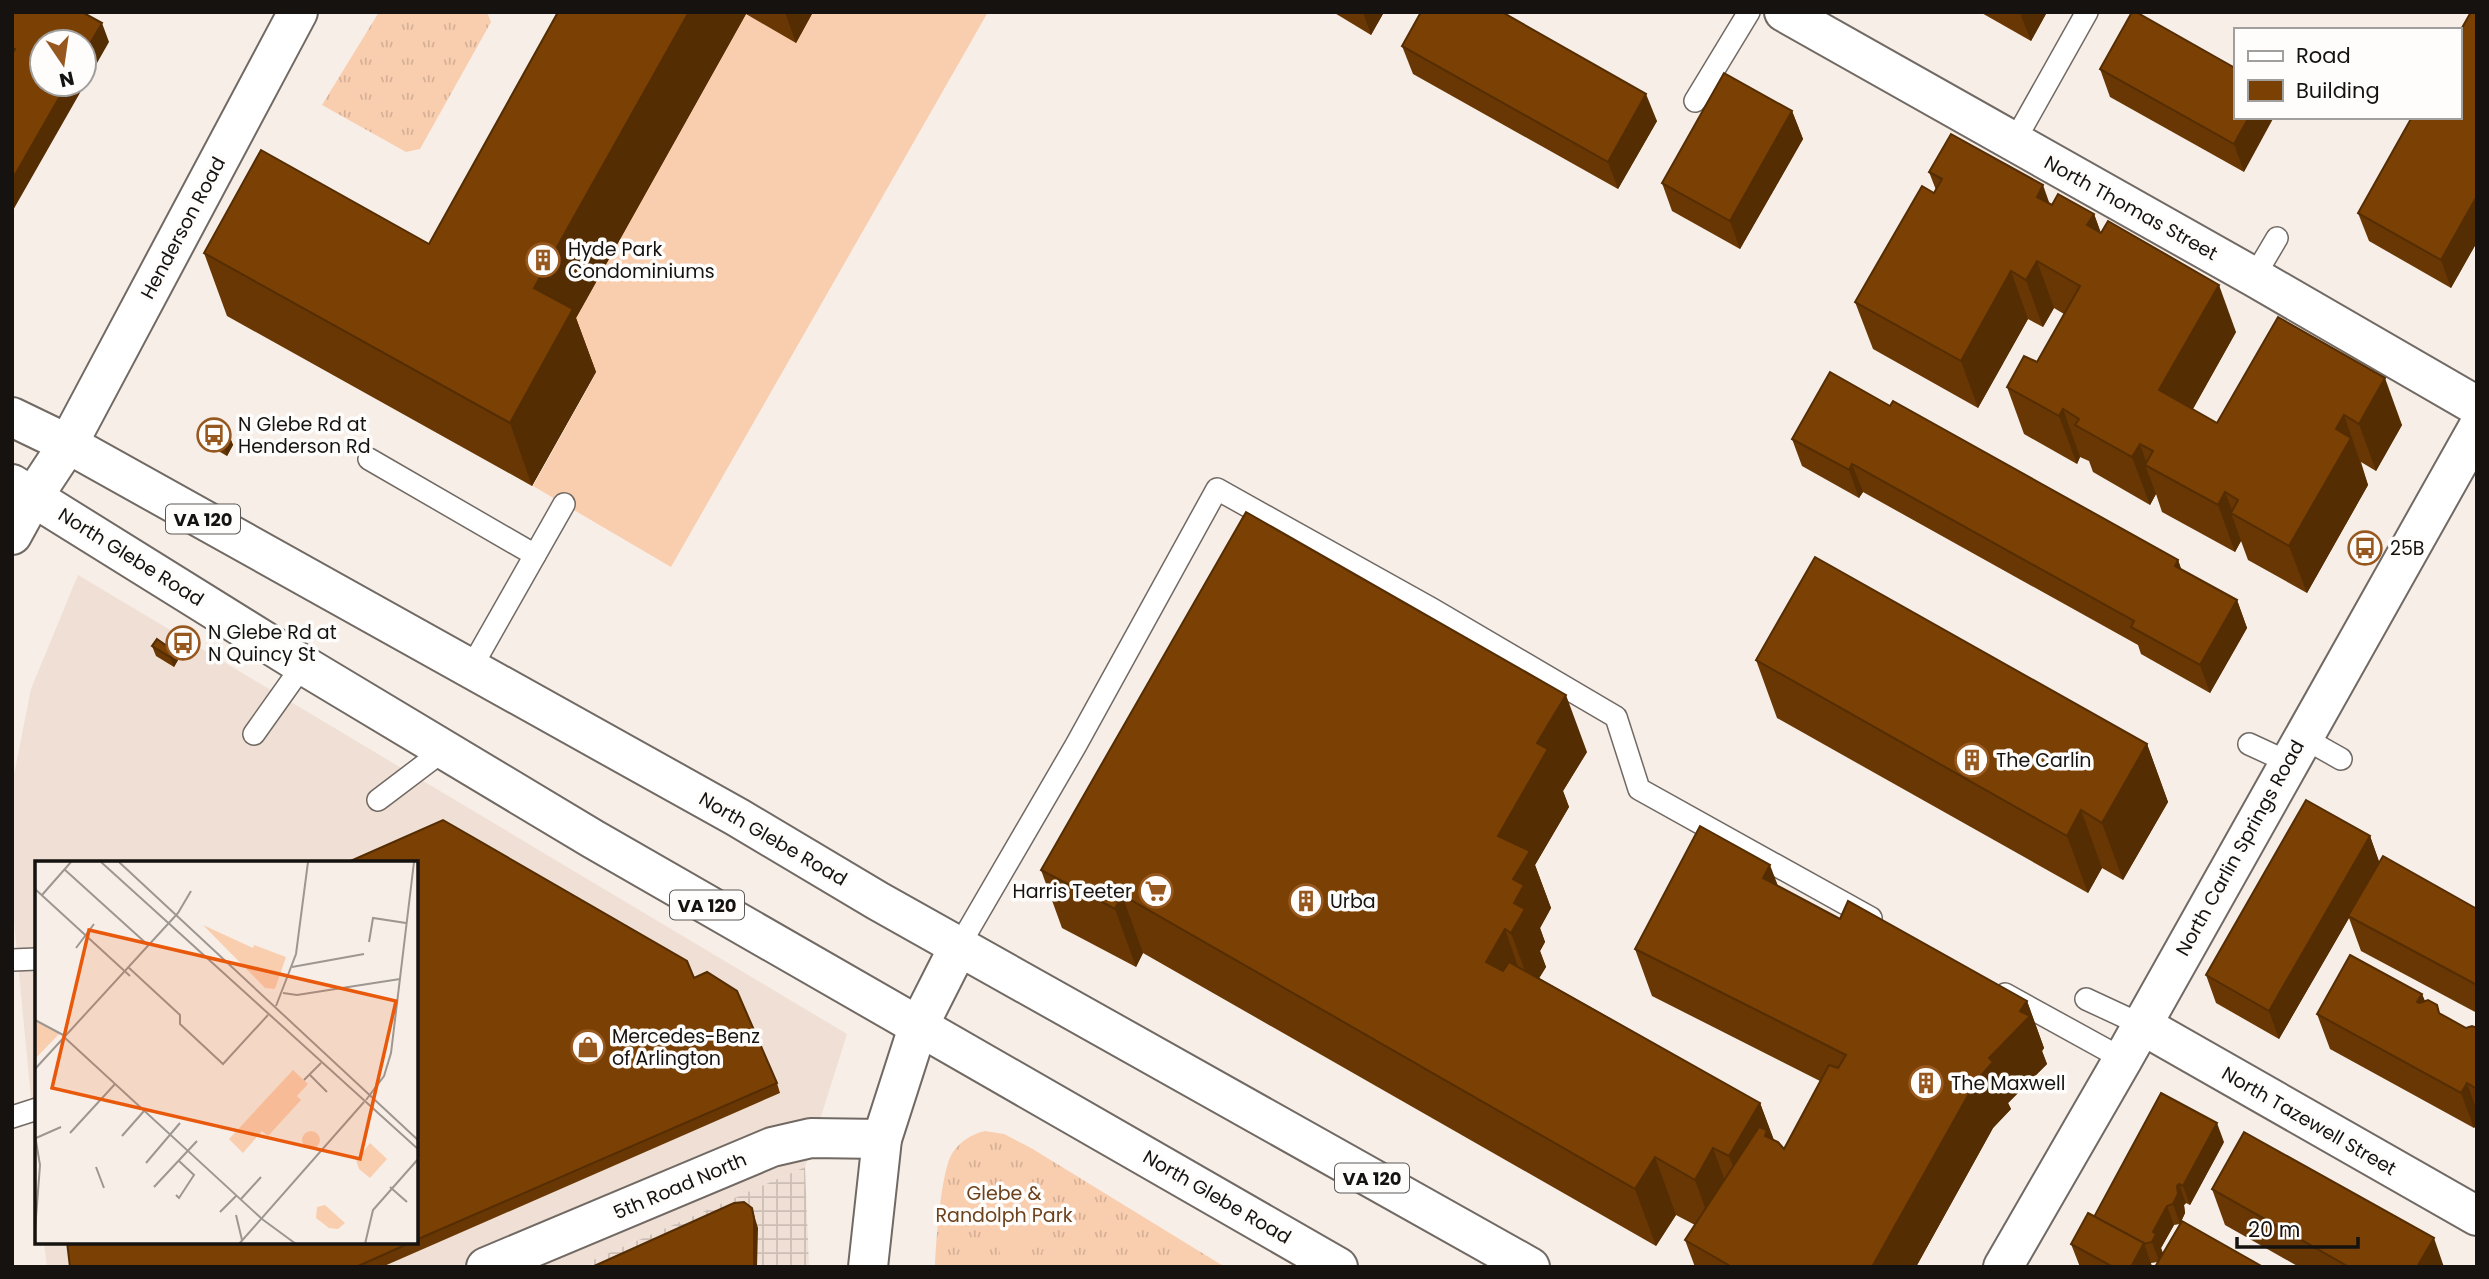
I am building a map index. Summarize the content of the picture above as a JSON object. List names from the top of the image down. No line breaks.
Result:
{"streets":{"main road":["North Thomas Street","Henderson Road","VA 120","North Glebe Road","North Carlin Springs Road","North Tazewell Street","5th Road North"]},"crossings":[["Henderson Road","North Glebe Road"],["North Carlin Springs Road","North Tazewell Street"]],"parks":["Glebe & Randolph Park"],"places":{"building":["Hyde Park Condominiums","The Carlin","Urba","The Maxwell"],"bus stop":["N Glebe Rd at Henderson Rd","25B","N Glebe Rd at N Quincy St"],"supermarket":["Harris Teeter"],"shop":["Mercedes-Benz of Arlington"]},"legend":["Road","Building"],"scale_bar":"20 m","north":"bottom"}
